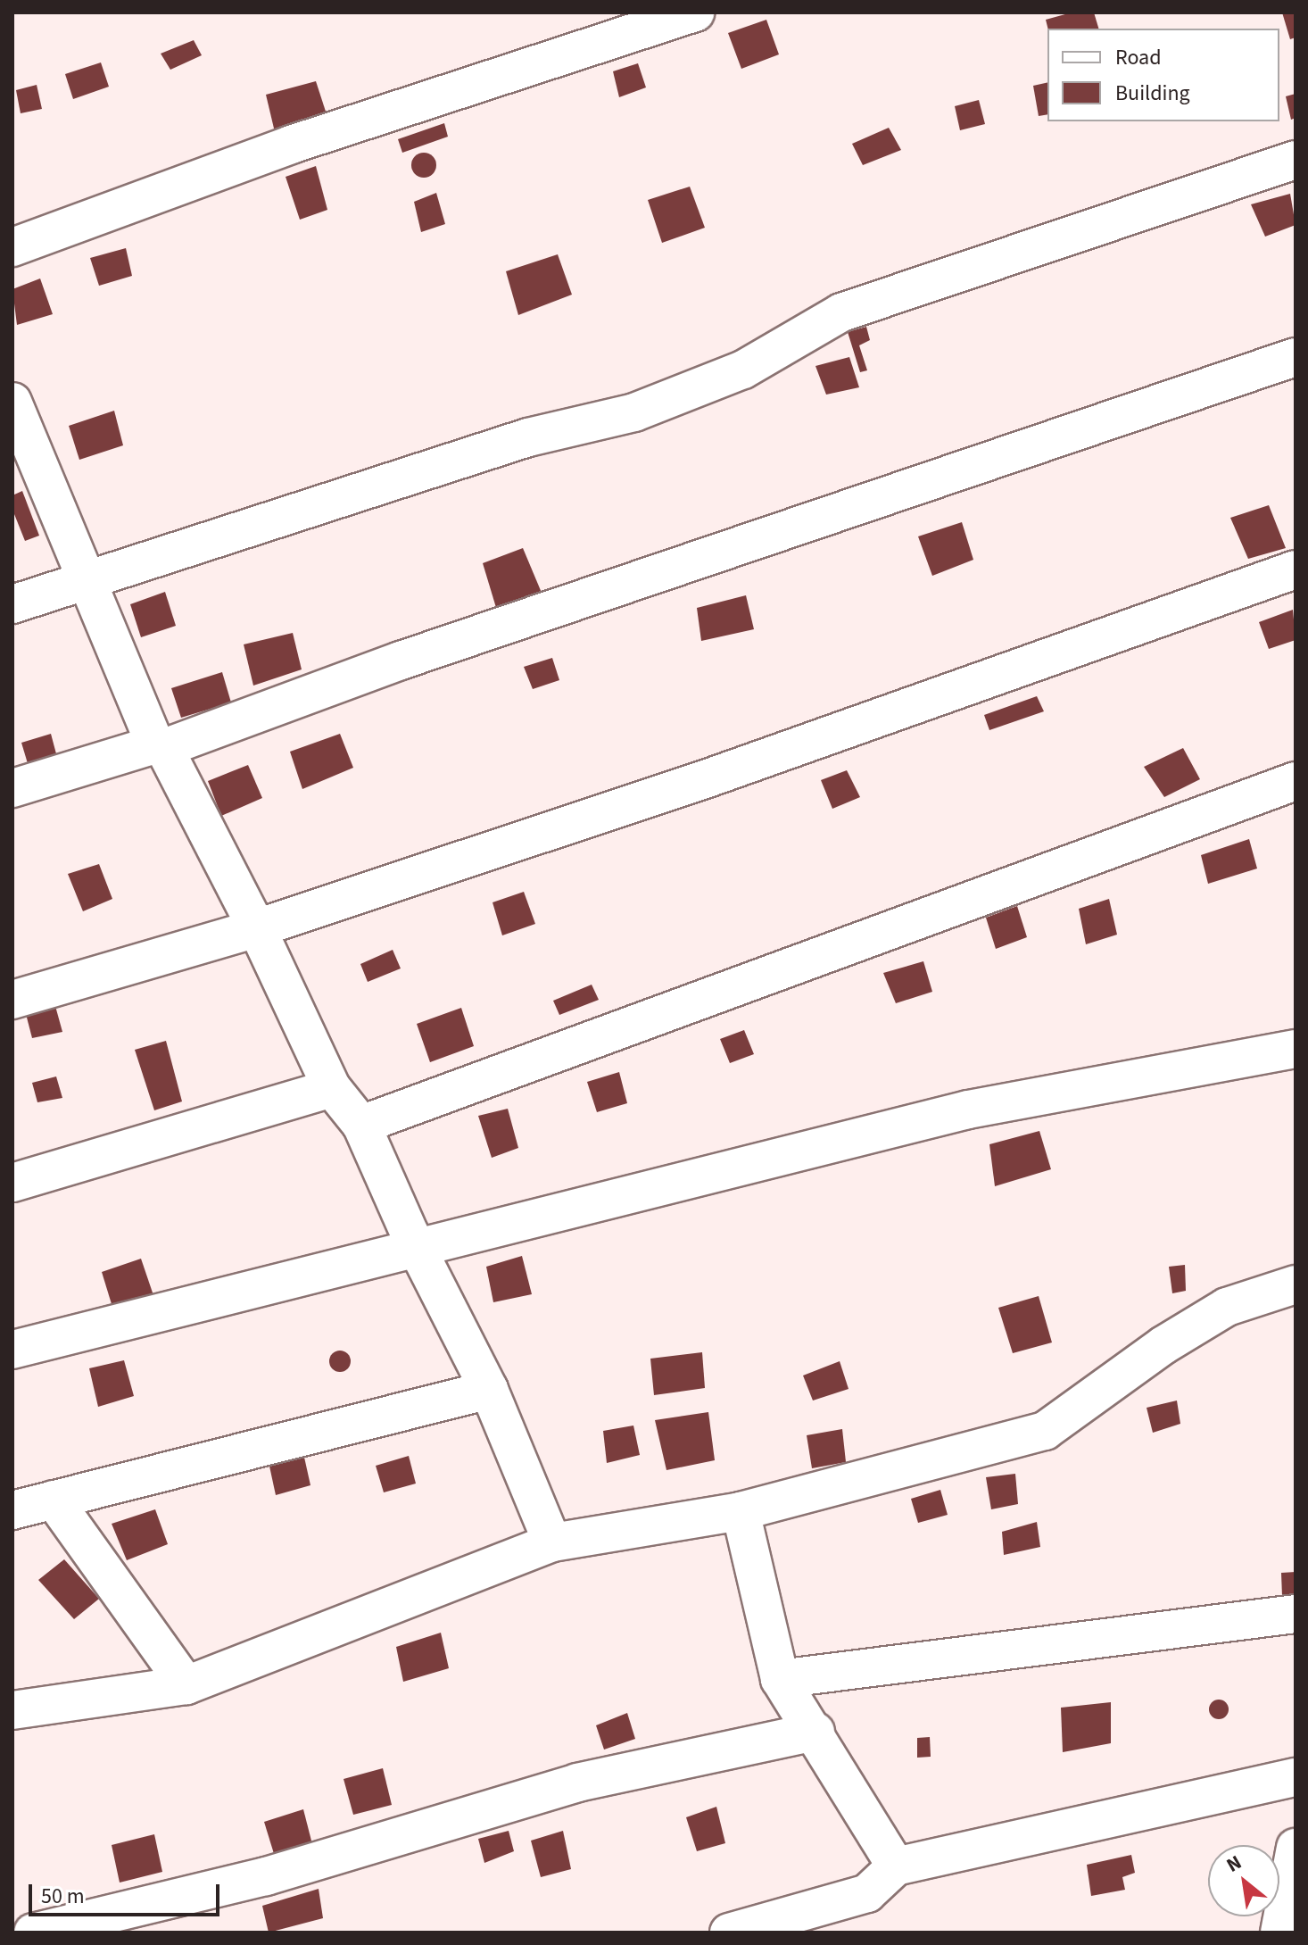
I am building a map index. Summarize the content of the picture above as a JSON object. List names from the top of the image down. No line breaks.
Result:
{"legend":["Road","Building"],"scale_bar":"50 m","north":"top left"}
